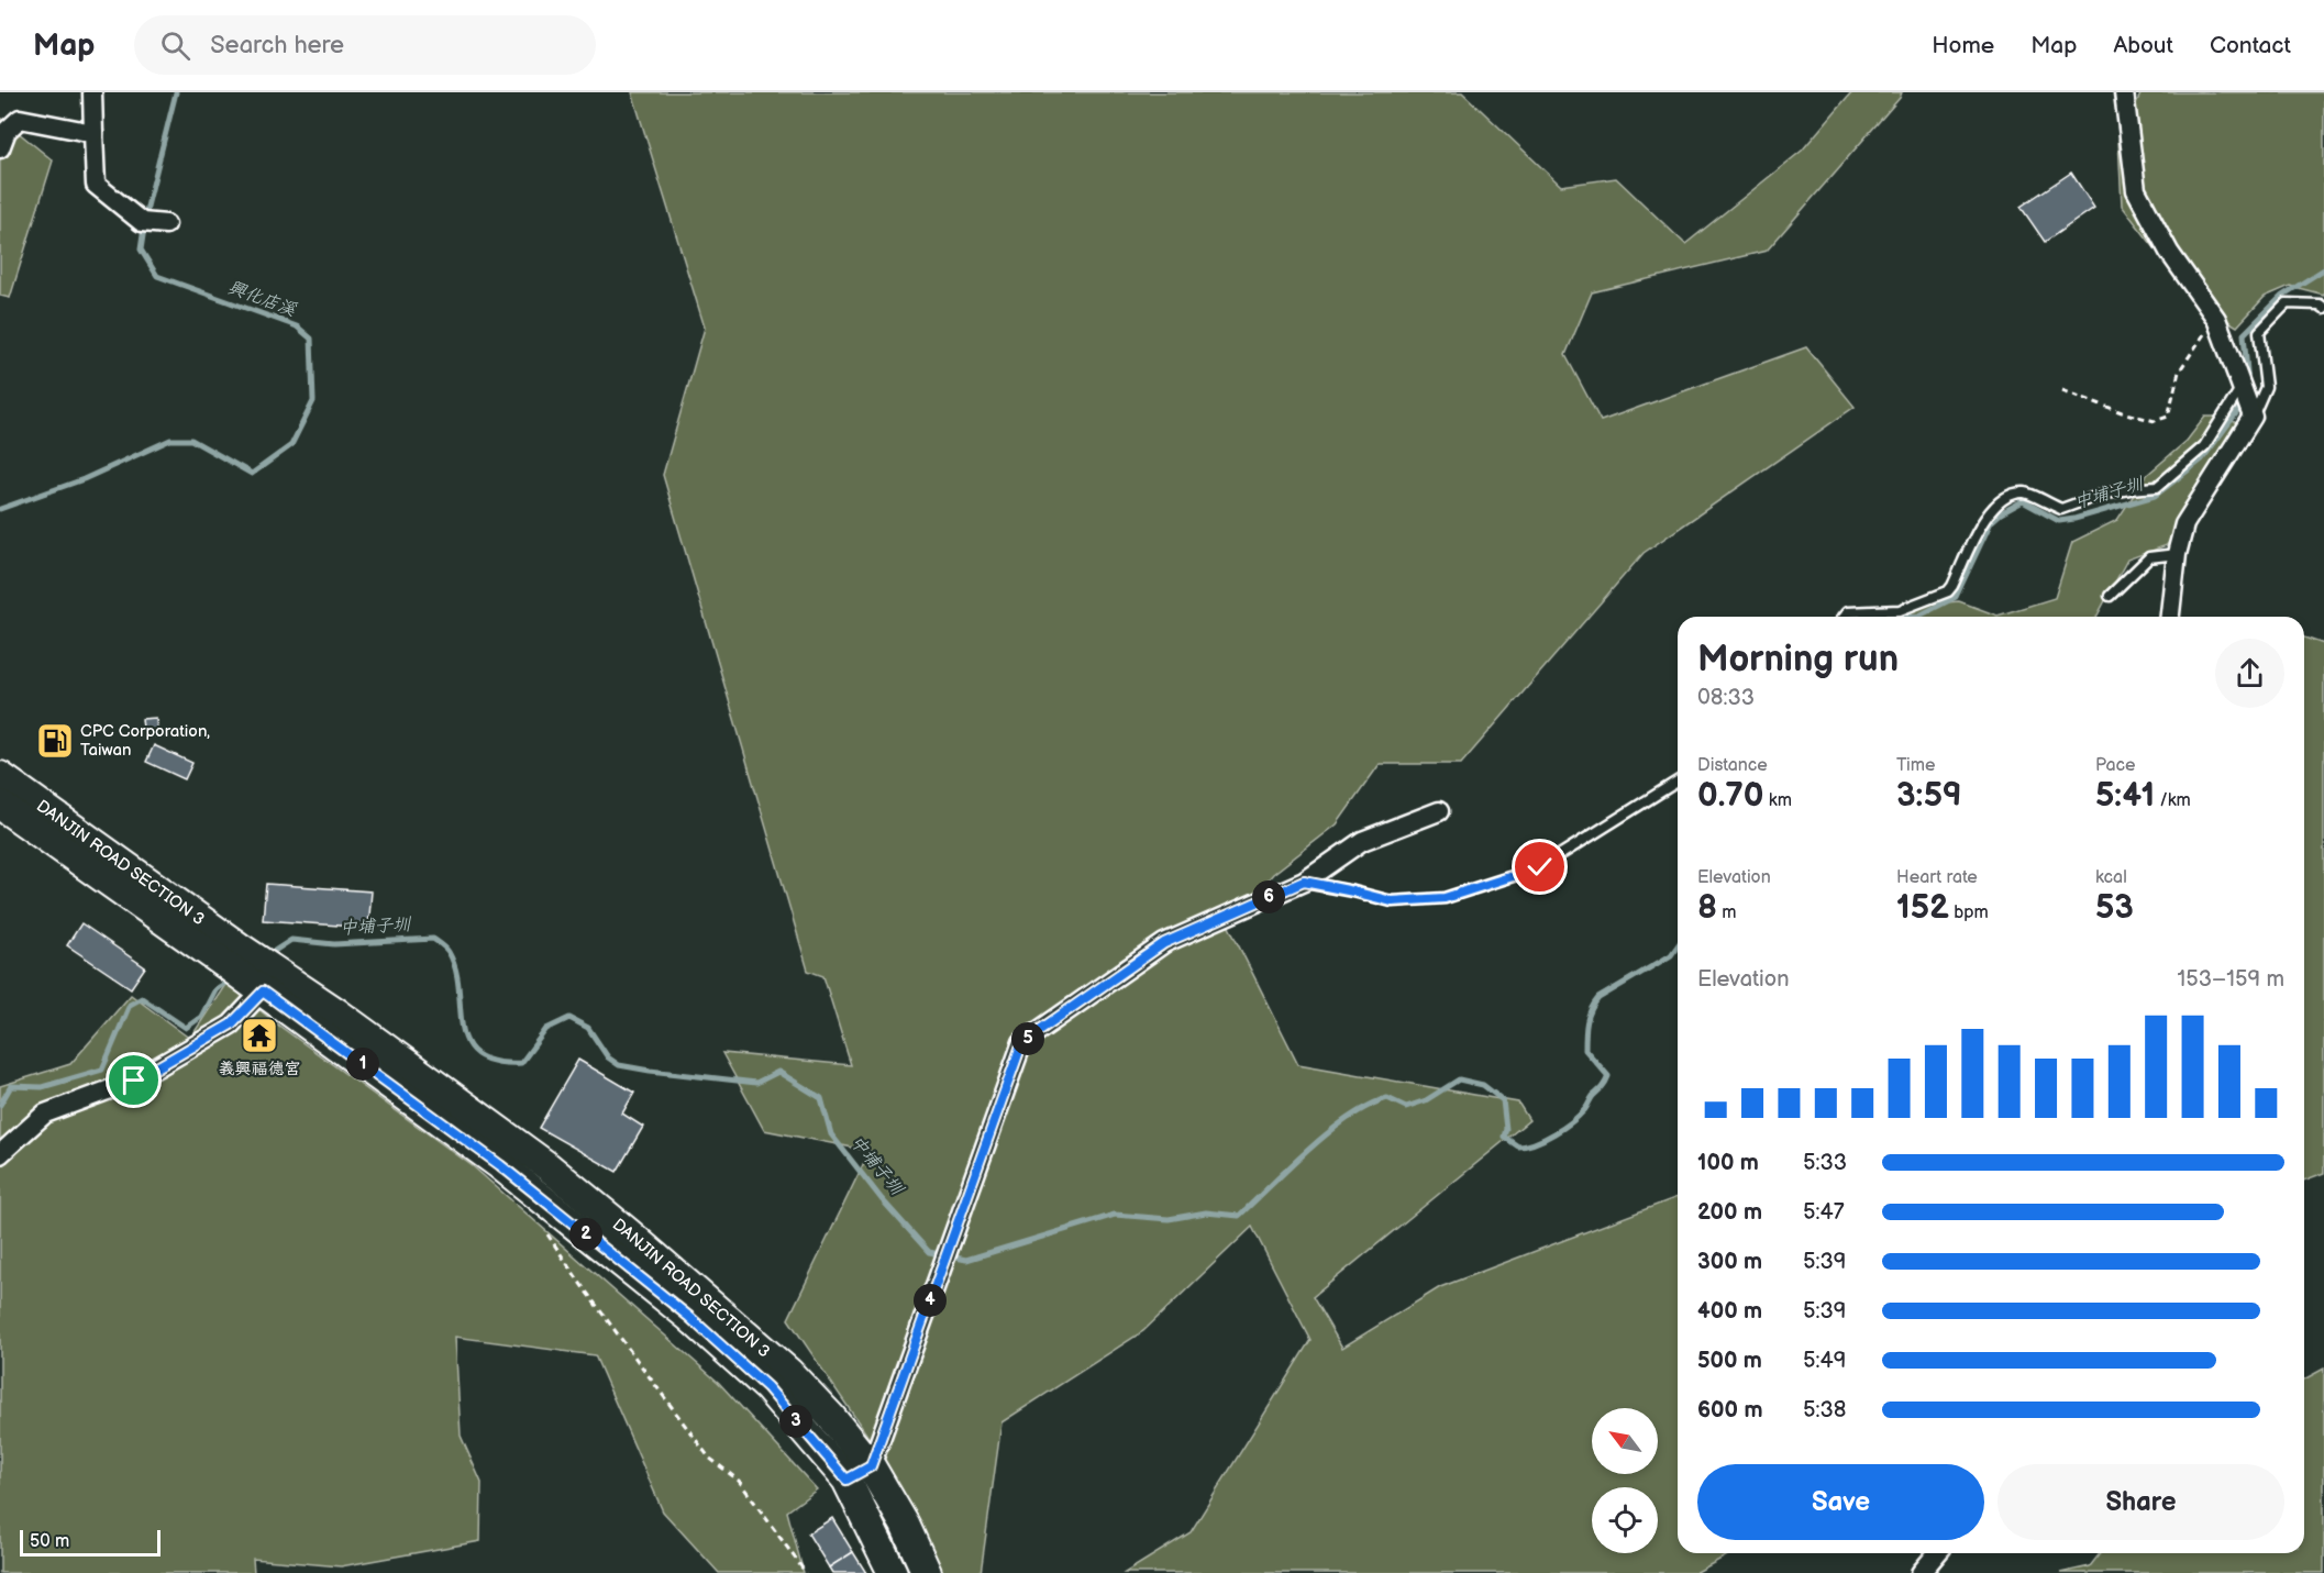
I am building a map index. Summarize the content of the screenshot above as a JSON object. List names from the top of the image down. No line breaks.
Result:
{"streets":{"main road":["DANJIN ROAD SECTION 3"]},"water":["興化店溪","中埔子圳"],"places":{"fuel station":["CPC Corporation, Taiwan"],"temple":["義興福德宮"]},"scale_bar":"50 m","north":"top left","page":{"header":"Map","search":"Search here","nav":["Home","Map","About","Contact"],"heading":["Morning run","08:33"],"stats":[["Distance","0.70 km"],["Time","3:59"],["Pace","5:41 /km"],["Elevation","8 m"],["Heart rate","152 bpm"],["kcal","53"]],"pins":["6","5","1","2","4","3"],"chart":["Elevation","153–159 m"],"list":[{"name":"100 m","note":"5:33"},{"name":"200 m","note":"5:47"},{"name":"300 m","note":"5:39"},{"name":"400 m","note":"5:39"},{"name":"500 m","note":"5:49"},{"name":"600 m","note":"5:38"}],"buttons":["Save","Share"],"scale":"50 m"}}
